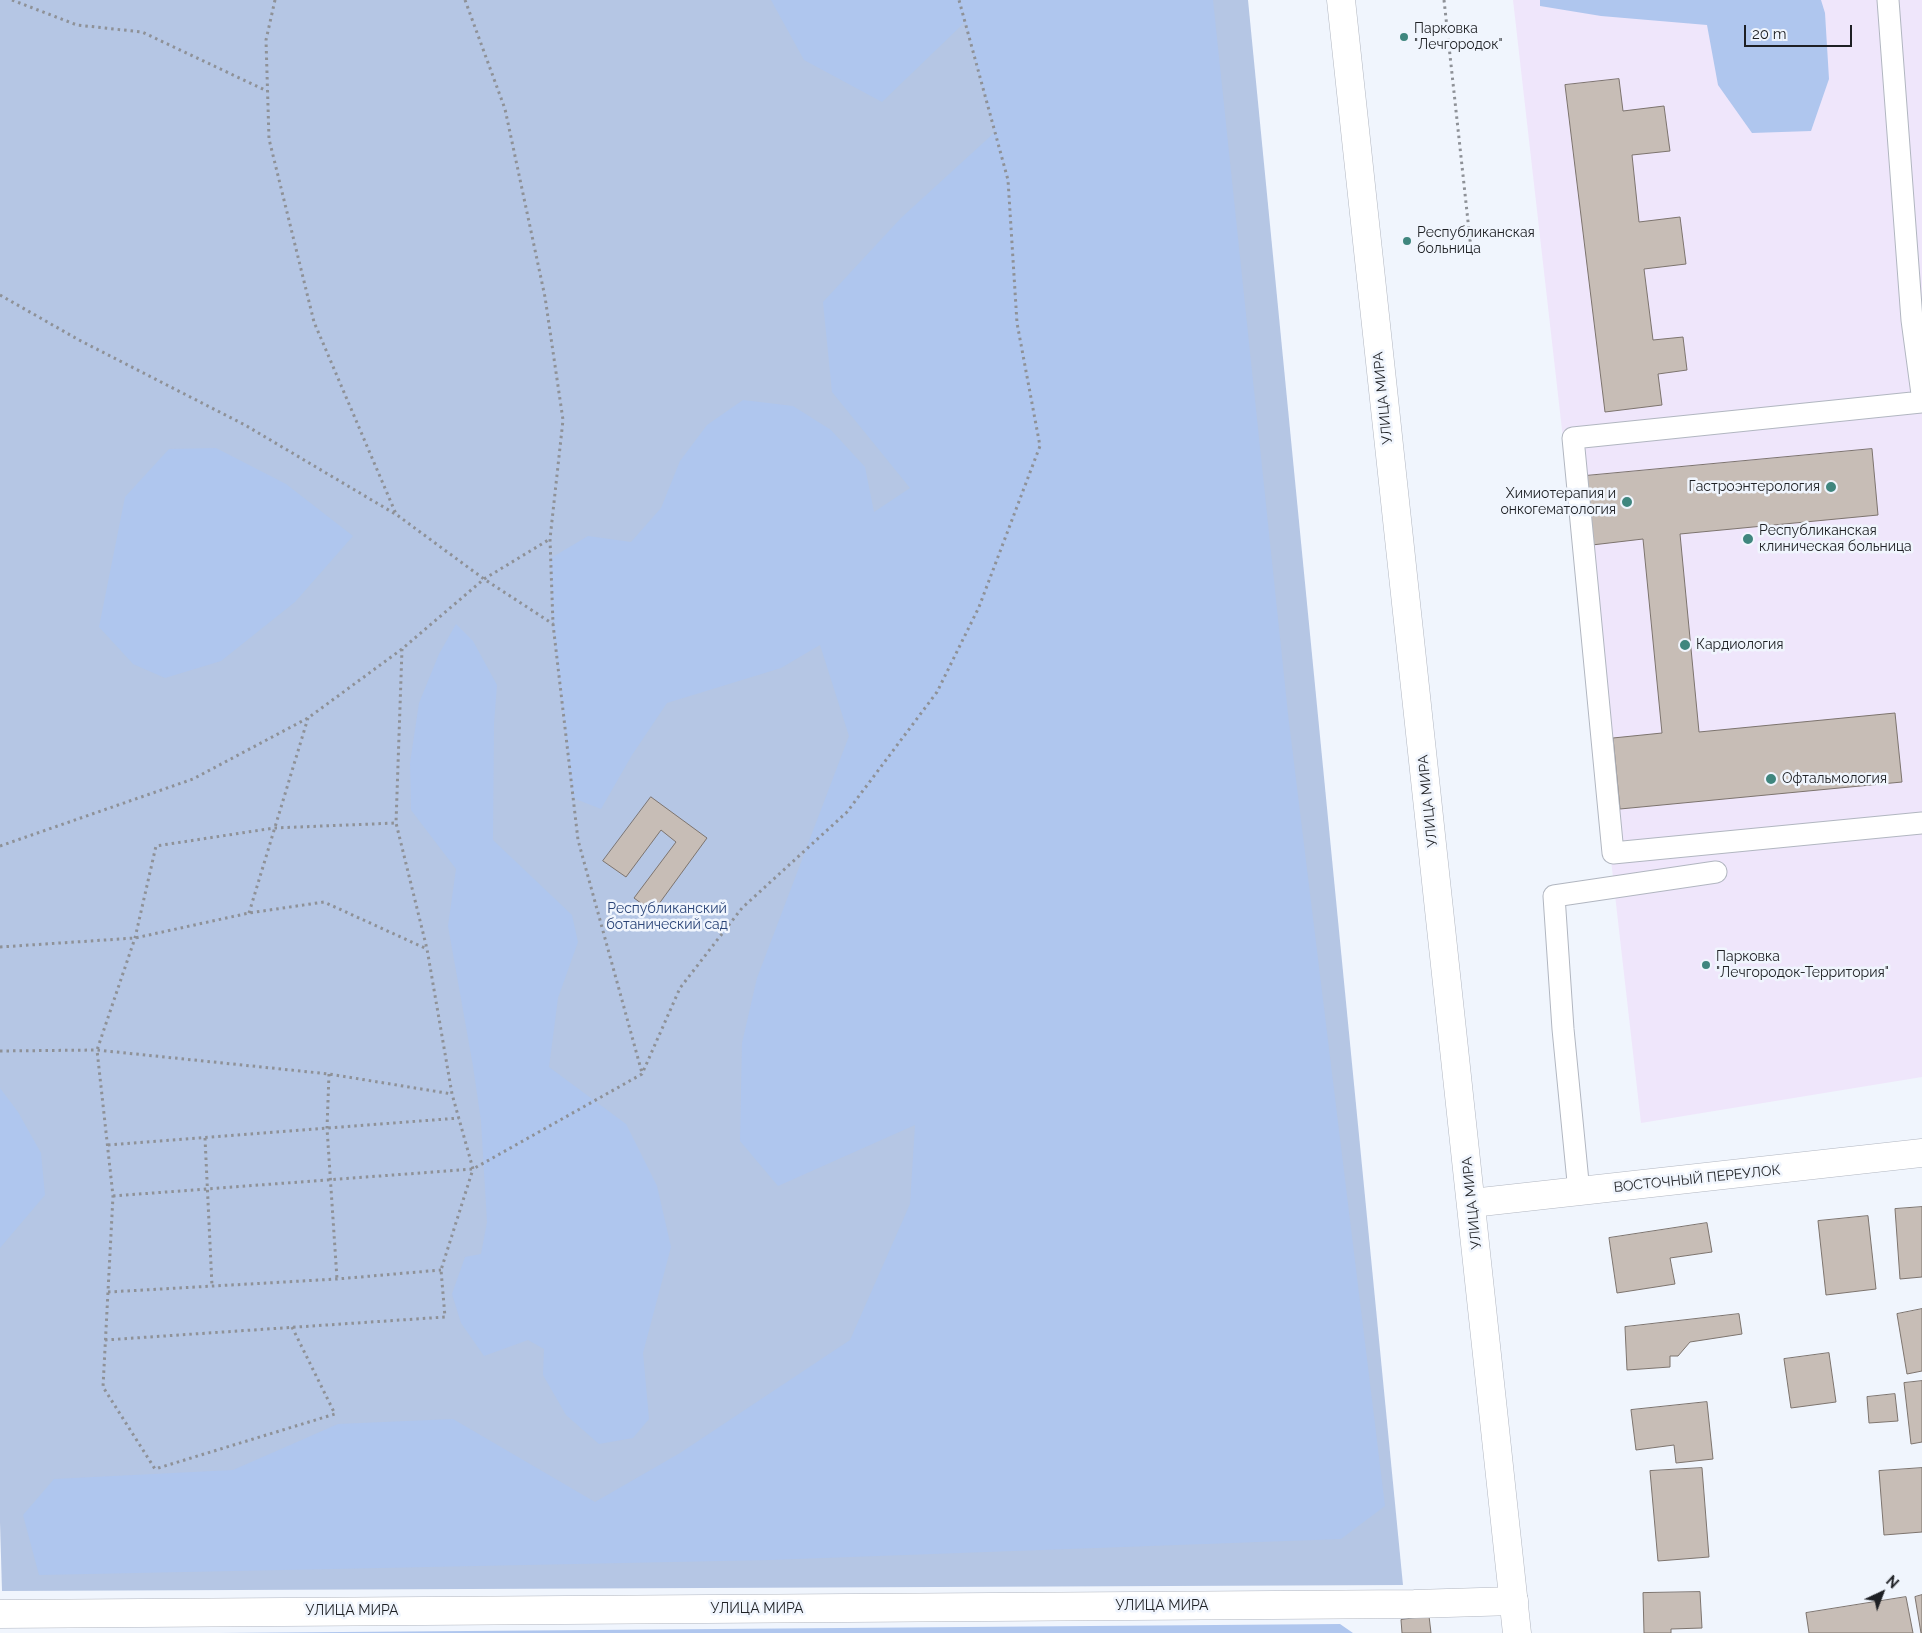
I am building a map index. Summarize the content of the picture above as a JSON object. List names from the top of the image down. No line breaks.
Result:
{"streets":{"street":["УЛИЦА МИРА","ВОСТОЧНЫЙ ПЕРЕУЛОК"]},"crossings":[["УЛИЦА МИРА","ВОСТОЧНЫЙ ПЕРЕУЛОК"]],"parks":["Республиканский ботанический сад"],"places":["Парковка \"Лечгородок\"","Республиканская больница","Гастроэнтерология","Химиотерапия и онкогематология","Республиканская клиническая больница","Кардиология","Офтальмология","Парковка \"Лечгородок-Территория\""],"scale_bar":"20 m","north":"top right"}
